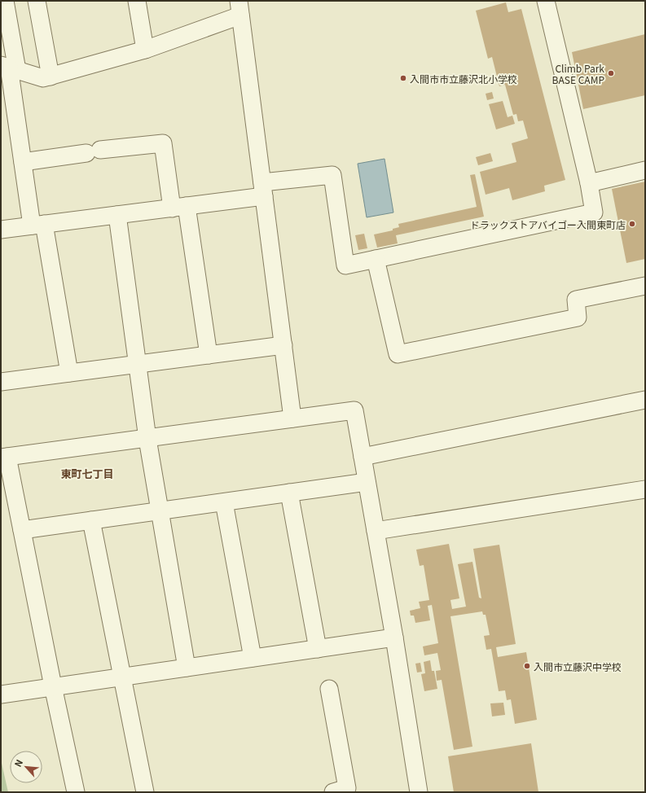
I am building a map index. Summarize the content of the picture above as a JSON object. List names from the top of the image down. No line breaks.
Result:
{"districts":["東町七丁目"],"places":["Climb Park BASE CAMP","入間市市立藤沢北小学校","ドラックストアバイゴー入間東町店","入間市立藤沢中学校"],"north":"top left"}
